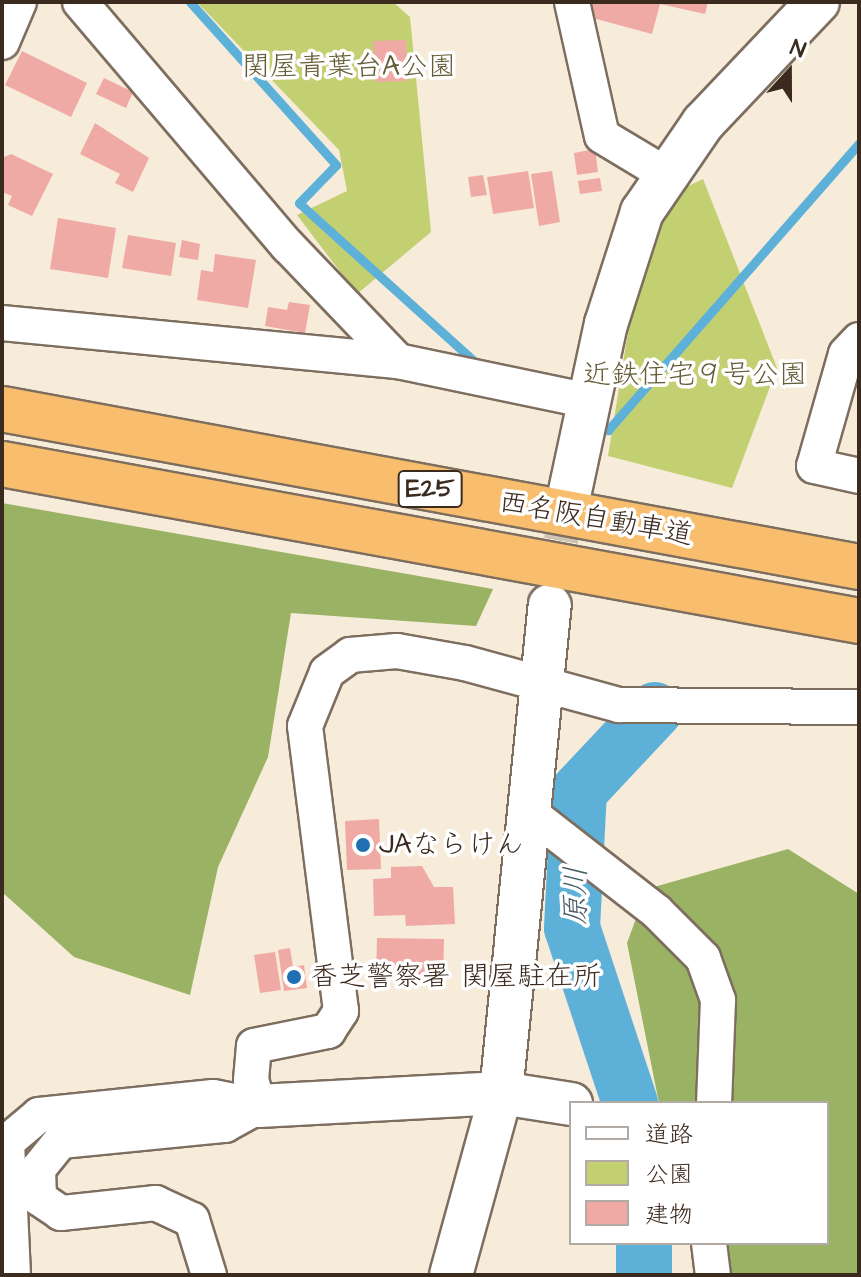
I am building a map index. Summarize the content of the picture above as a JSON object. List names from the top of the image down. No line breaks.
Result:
{"streets":{"highway":["E25","西名阪自動車道"]},"water":["原川"],"parks":["関屋青葉台A公園","近鉄住宅９号公園"],"places":["JAならけん","香芝警察署 関屋駐在所"],"legend":["道路","公園","建物"],"north":"top"}
